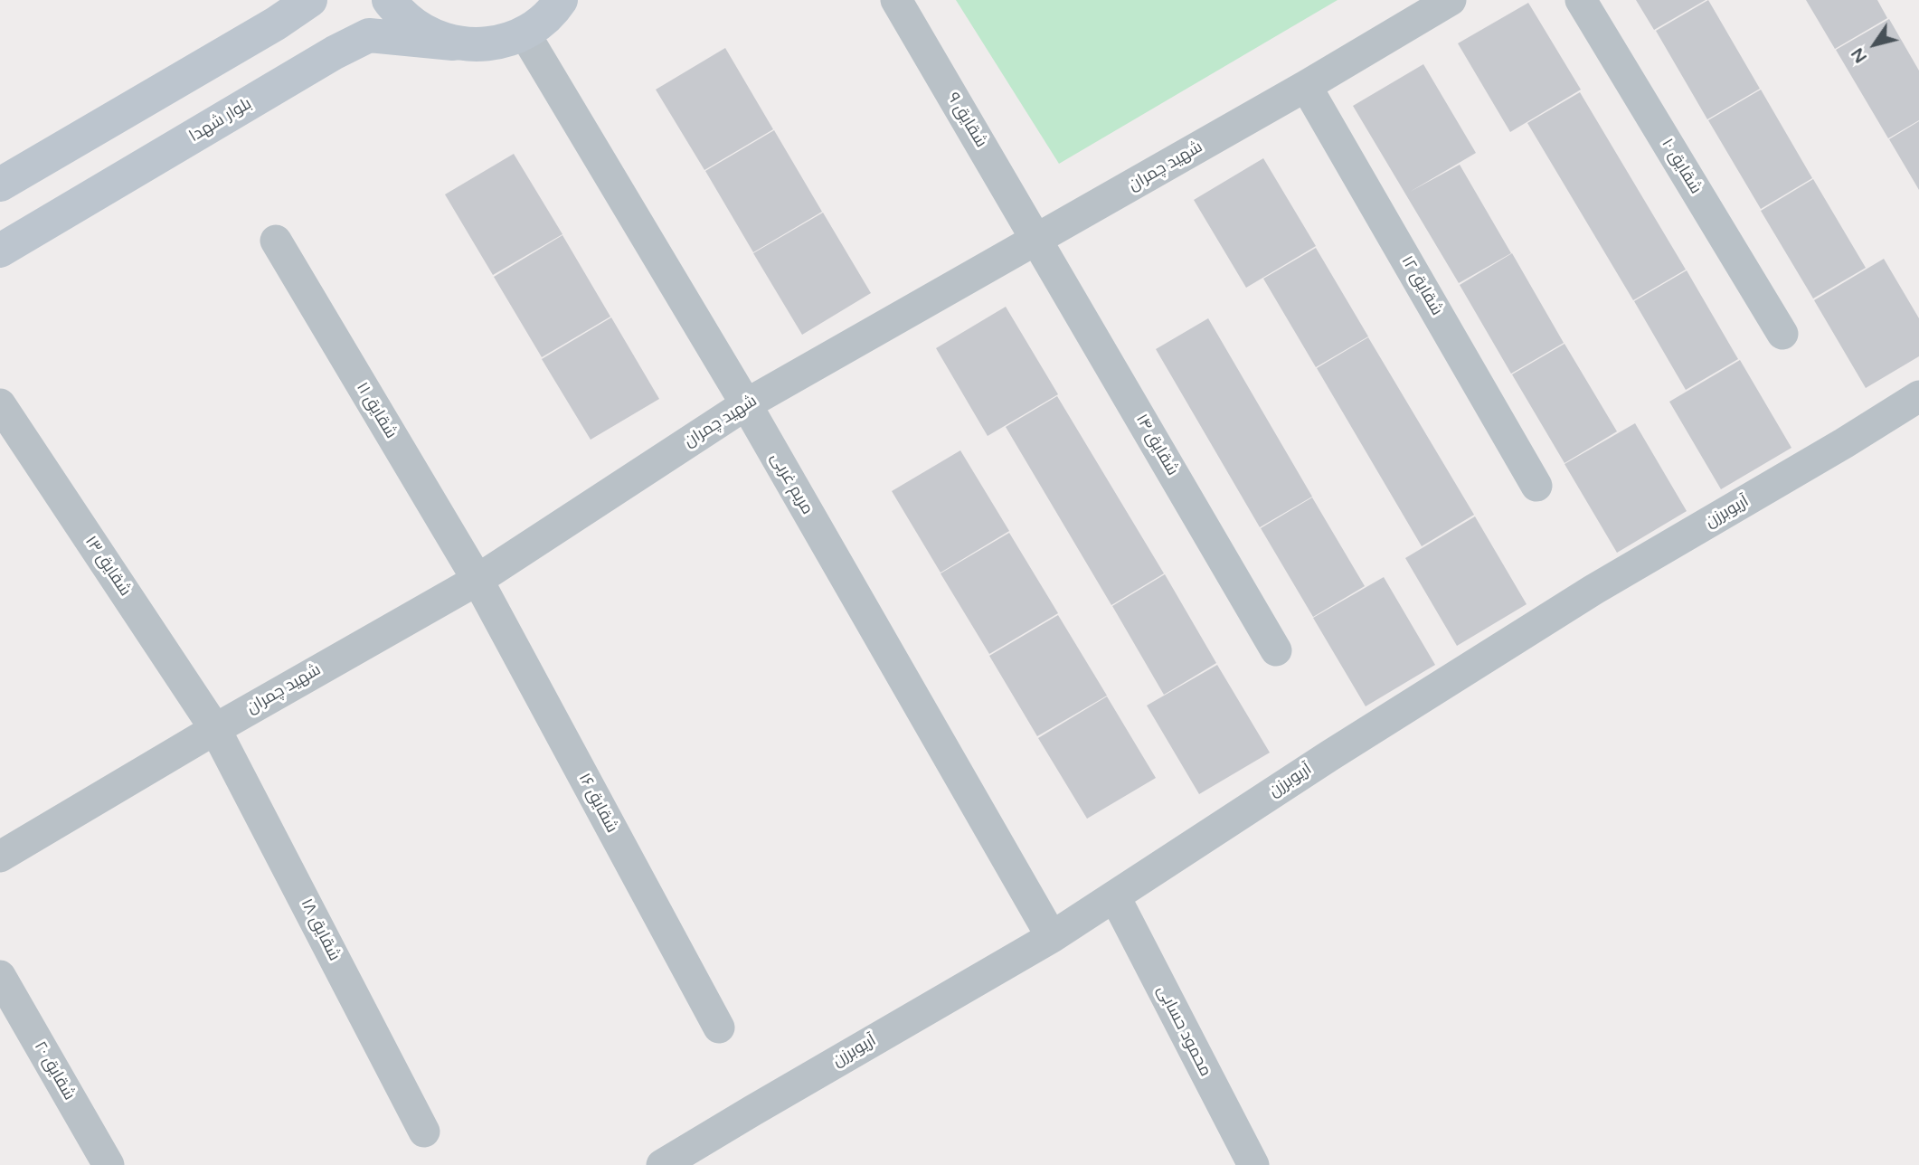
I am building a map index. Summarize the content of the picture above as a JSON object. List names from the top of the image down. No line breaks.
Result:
{"streets":{"street":["بلوار شهدا","شقایق ۹","شهید چمران","شقایق ۱۰","شقایق ۱۲","شقایق ۱۱","شقایق ۱۴","مریم غربی","آریوبرزن","شقایق ۱۳","شقایق ۱۶","شقایق ۱۸","محمود حسابی","شقایق ۲۰"]},"crossings":[["بلوار شهدا","مریم غربی"],["شقایق ۹","شهید چمران"],["شقایق ۹","شقایق ۱۴"],["شهید چمران","شقایق ۱۲"],["شهید چمران","شقایق ۱۱"],["شهید چمران","شقایق ۱۴"],["شهید چمران","مریم غربی"],["شهید چمران","شقایق ۱۳"],["شهید چمران","شقایق ۱۶"],["شهید چمران","شقایق ۱۸"],["شقایق ۱۱","شقایق ۱۶"],["مریم غربی","آریوبرزن"],["آریوبرزن","محمود حسابی"],["شقایق ۱۳","شقایق ۱۸"]],"north":"bottom left"}
